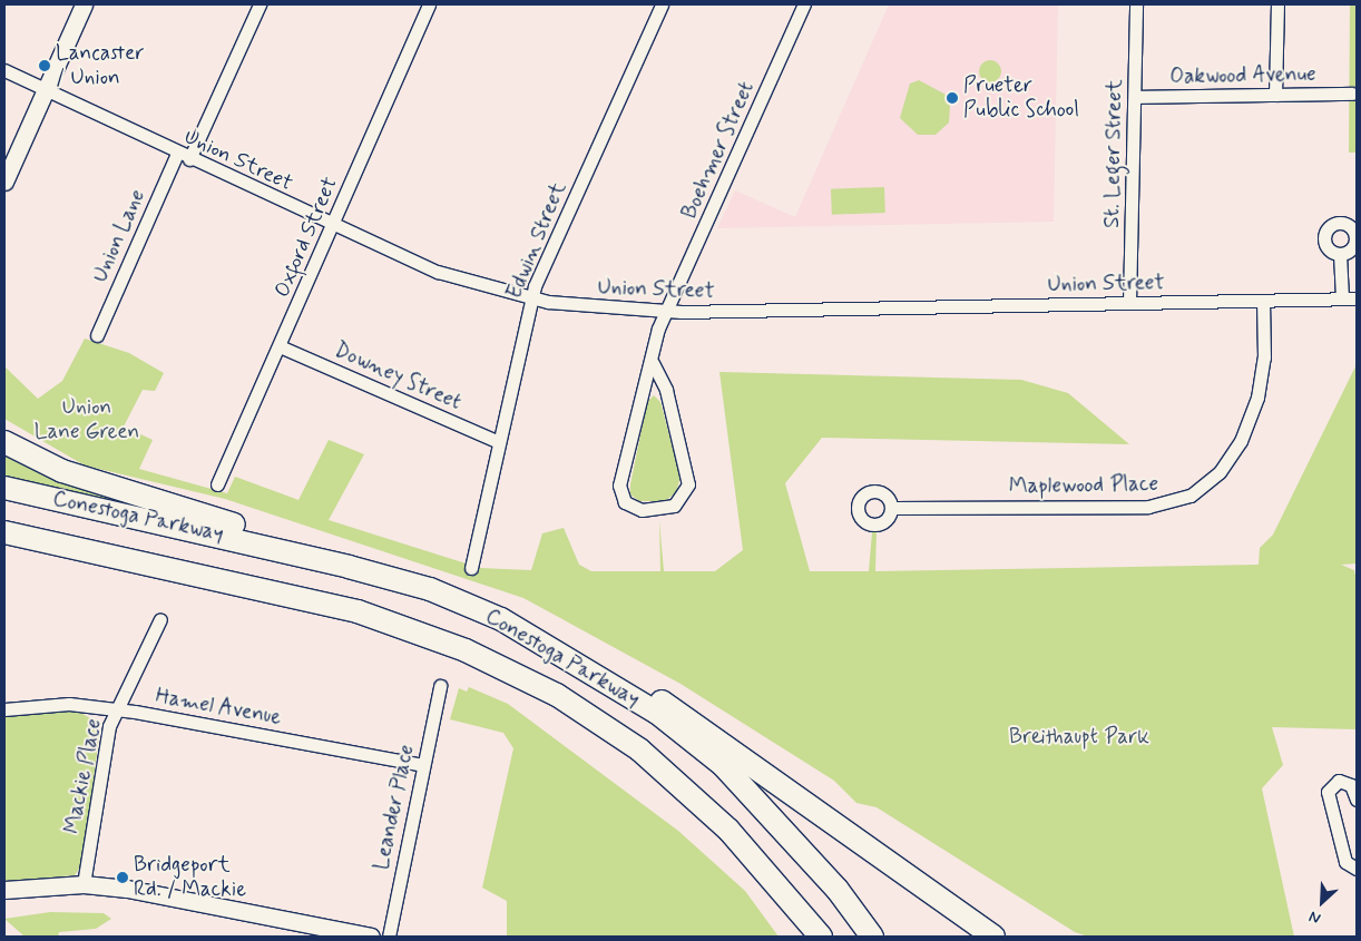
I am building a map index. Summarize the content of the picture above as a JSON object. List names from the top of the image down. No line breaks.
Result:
{"streets":{"highway":["Conestoga Parkway"],"street":["Oakwood Avenue","Boehmer Street","St. Leger Street","Union Street","Union Lane","Oxford Street","Edwin Street","Downey Street","Maplewood Place","Hamel Avenue","Mackie Place","Leander Place"]},"crossings":[["Oakwood Avenue","St. Leger Street"],["Boehmer Street","Union Street"],["St. Leger Street","Union Street"],["Union Street","Union Lane"],["Union Street","Oxford Street"],["Union Street","Edwin Street"],["Union Street","Maplewood Place"],["Oxford Street","Downey Street"],["Edwin Street","Downey Street"],["Hamel Avenue","Mackie Place"],["Hamel Avenue","Leander Place"]],"parks":["Union Lane Green","Breithaupt Park"],"places":["Lancaster / Union","Prueter Public School","Bridgeport Rd. / Mackie"],"north":"bottom left"}
